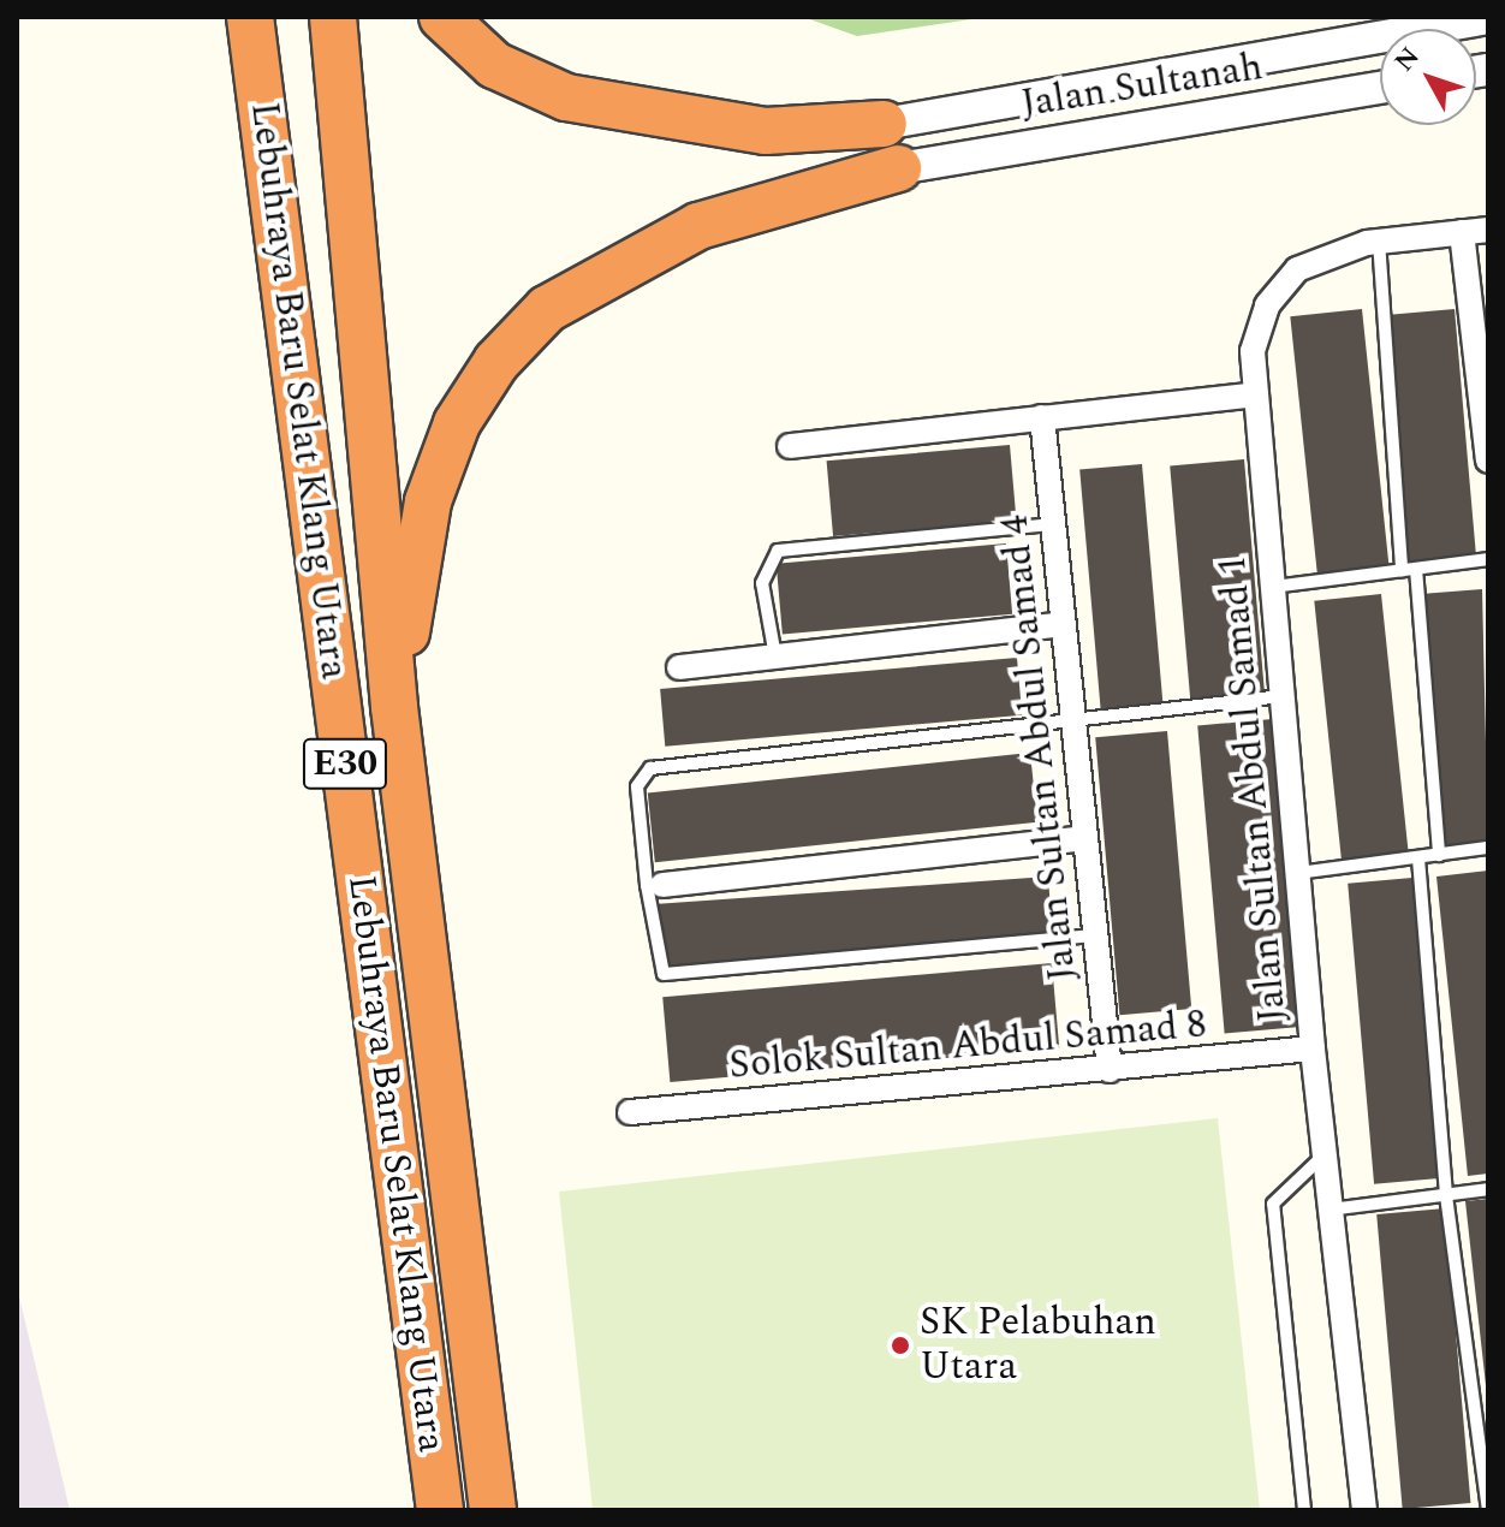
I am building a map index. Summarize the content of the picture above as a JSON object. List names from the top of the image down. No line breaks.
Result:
{"streets":{"highway":["Lebuhraya Baru Selat Klang Utara","E30"],"street":["Jalan Sultanah","Jalan Sultan Abdul Samad 4","Jalan Sultan Abdul Samad 1","Solok Sultan Abdul Samad 8"]},"crossings":[["Jalan Sultan Abdul Samad 4","Solok Sultan Abdul Samad 8"],["Jalan Sultan Abdul Samad 1","Solok Sultan Abdul Samad 8"]],"places":["SK Pelabuhan Utara"],"north":"top left"}
